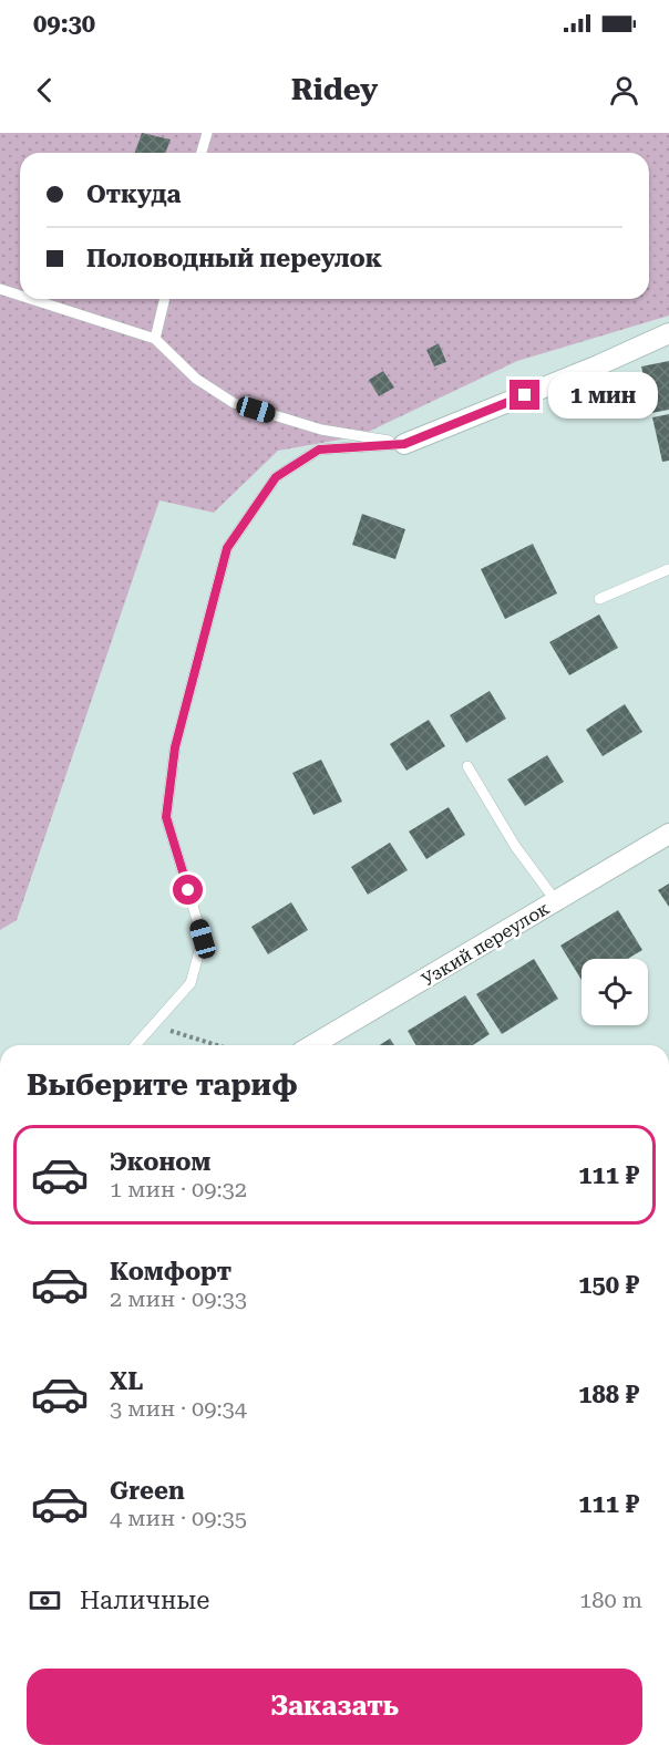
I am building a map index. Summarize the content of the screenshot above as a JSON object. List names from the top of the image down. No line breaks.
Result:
{"streets":{"street":["Узкий переулок"]},"page":{"status":"09:30","header":"Ridey","banner":["Откуда","Половодный переулок"],"bubble":"1 мин","heading":"Выберите тариф","list":[{"name":"Эконом","note":"1 мин · 09:32","value":"111 ₽"},{"name":"Комфорт","note":"2 мин · 09:33","value":"150 ₽"},{"name":"XL","note":"3 мин · 09:34","value":"188 ₽"},{"name":"Green","note":"4 мин · 09:35","value":"111 ₽"}],"pay":["Наличные","180 m"],"buttons":"Заказать"}}
